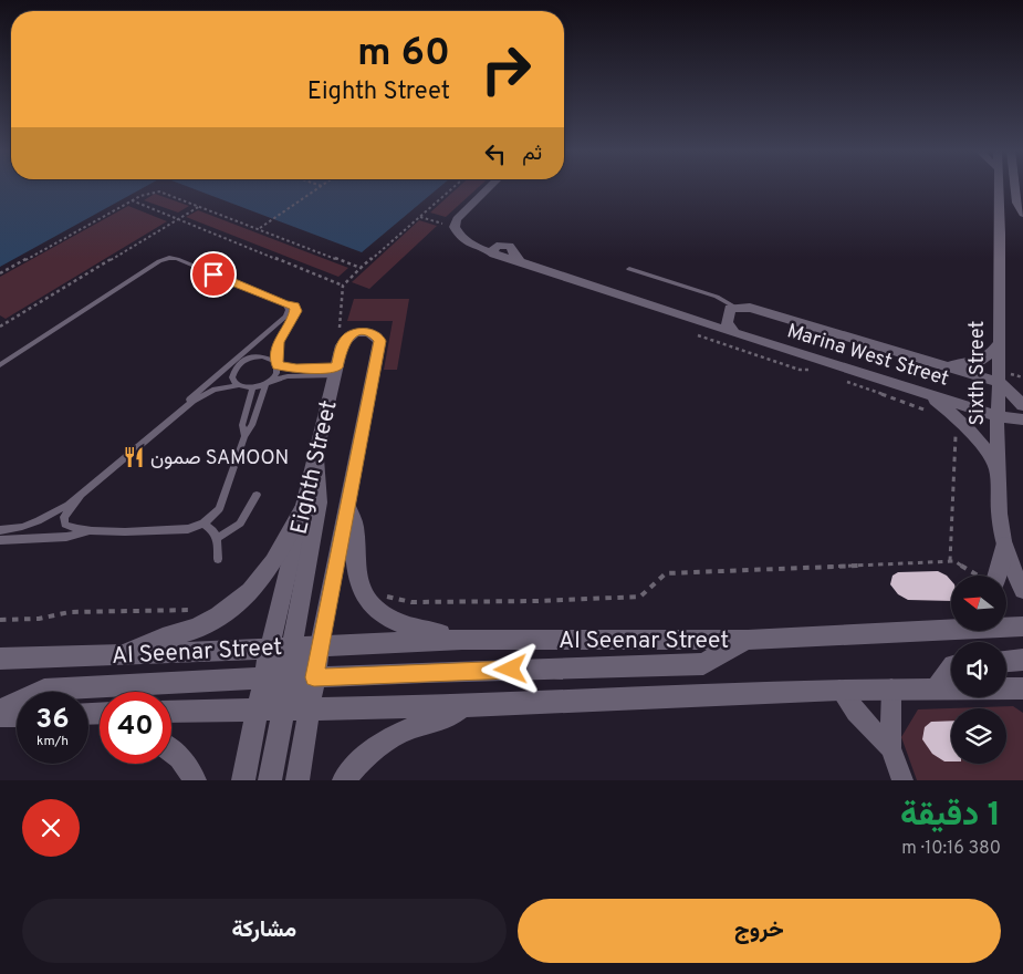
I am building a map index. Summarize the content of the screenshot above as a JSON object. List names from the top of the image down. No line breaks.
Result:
{"streets":{"street":["Marina West Street","Sixth Street","Eighth Street","Al Seenar Street"]},"crossings":[["Marina West Street","Sixth Street"],["Eighth Street","Al Seenar Street"]],"places":{"restaurant":["صمون SAMOON"]},"north":"left","page":{"turn":["60 m","Eighth Street"],"then":"ثم","speed":"36 km/h","limit":"40","heading":["1 دقيقة","380 m · 10:16"],"buttons":["خروج","مشاركة"]}}
